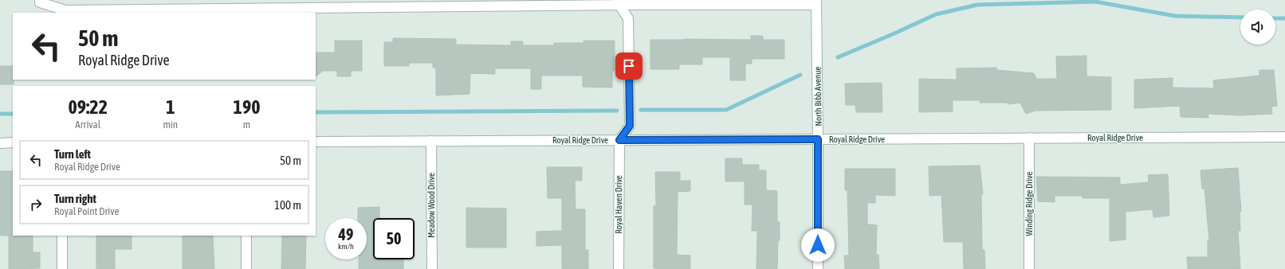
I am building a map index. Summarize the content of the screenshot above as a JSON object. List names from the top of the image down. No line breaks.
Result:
{"streets":{"street":["North Bibb Avenue","Royal Ridge Drive","Winding Ridge Drive","Royal Haven Drive","Meadow Wood Drive"]},"crossings":[["North Bibb Avenue","Royal Ridge Drive"],["Royal Ridge Drive","Winding Ridge Drive"],["Royal Ridge Drive","Royal Haven Drive"],["Royal Ridge Drive","Meadow Wood Drive"]],"page":{"turn":["50 m","Royal Ridge Drive"],"eta":["09:22","Arrival","1","min","190","m"],"list":[{"name":"Turn left","note":"Royal Ridge Drive","value":"50 m"},{"name":"Turn right","note":"Royal Point Drive","value":"100 m"}],"speed":"49 km/h","limit":"50"}}
